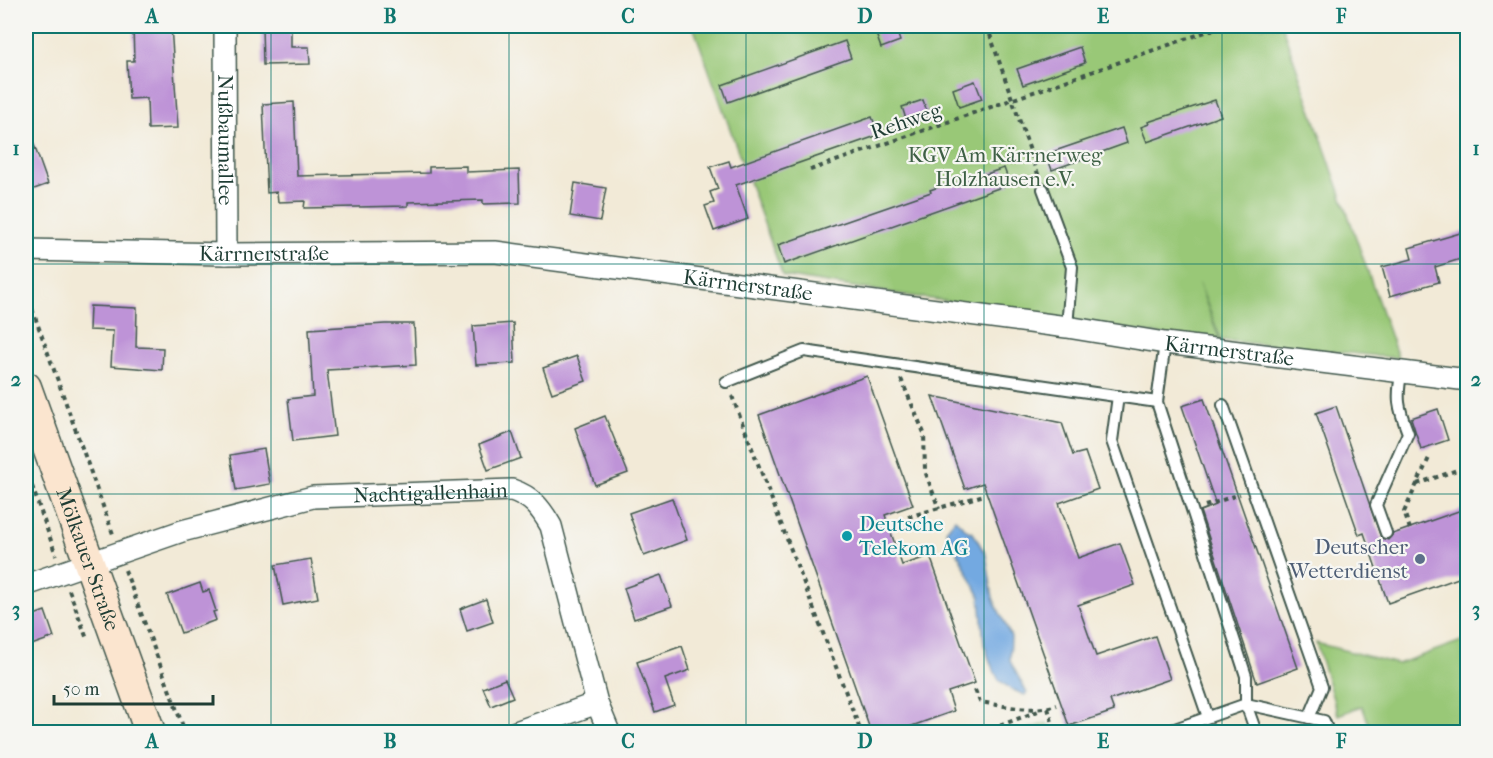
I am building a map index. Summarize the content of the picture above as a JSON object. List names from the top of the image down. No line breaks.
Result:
{"streets":{"street":["Nußbaumallee","Kärrnerstraße","Nachtigallenhain","Mölkauer Straße"],"path":["Rehweg"]},"crossings":[["Nußbaumallee","Kärrnerstraße"],["Nachtigallenhain","Mölkauer Straße"]],"parks":["KGV Am Kärrnerweg Holzhausen e.V."],"places":["Deutsche Telekom AG","Deutscher Wetterdienst"],"scale_bar":"50 m","grid":{"columns":["A","B","C","D","E","F"],"rows":["1","2","3"]}}
